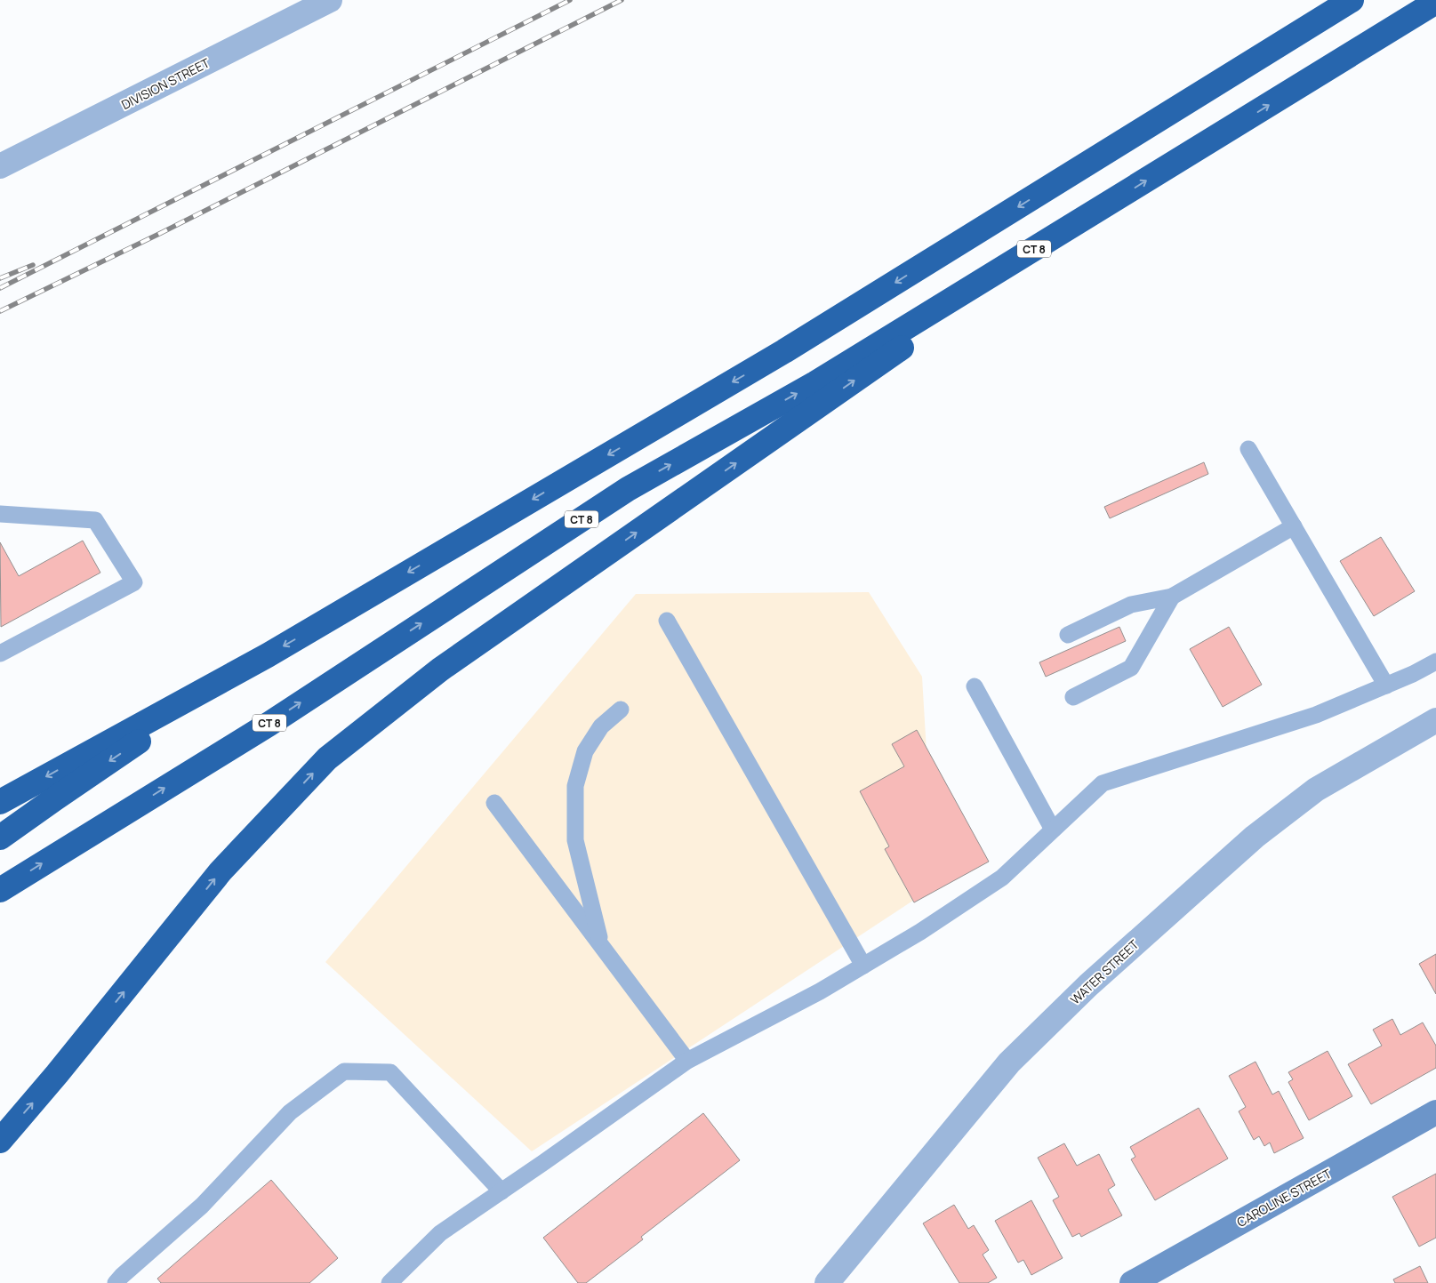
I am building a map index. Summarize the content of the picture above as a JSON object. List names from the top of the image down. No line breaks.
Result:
{"streets":{"highway":["CT 8"],"main road":["CAROLINE STREET"],"street":["DIVISION STREET","WATER STREET"]}}
